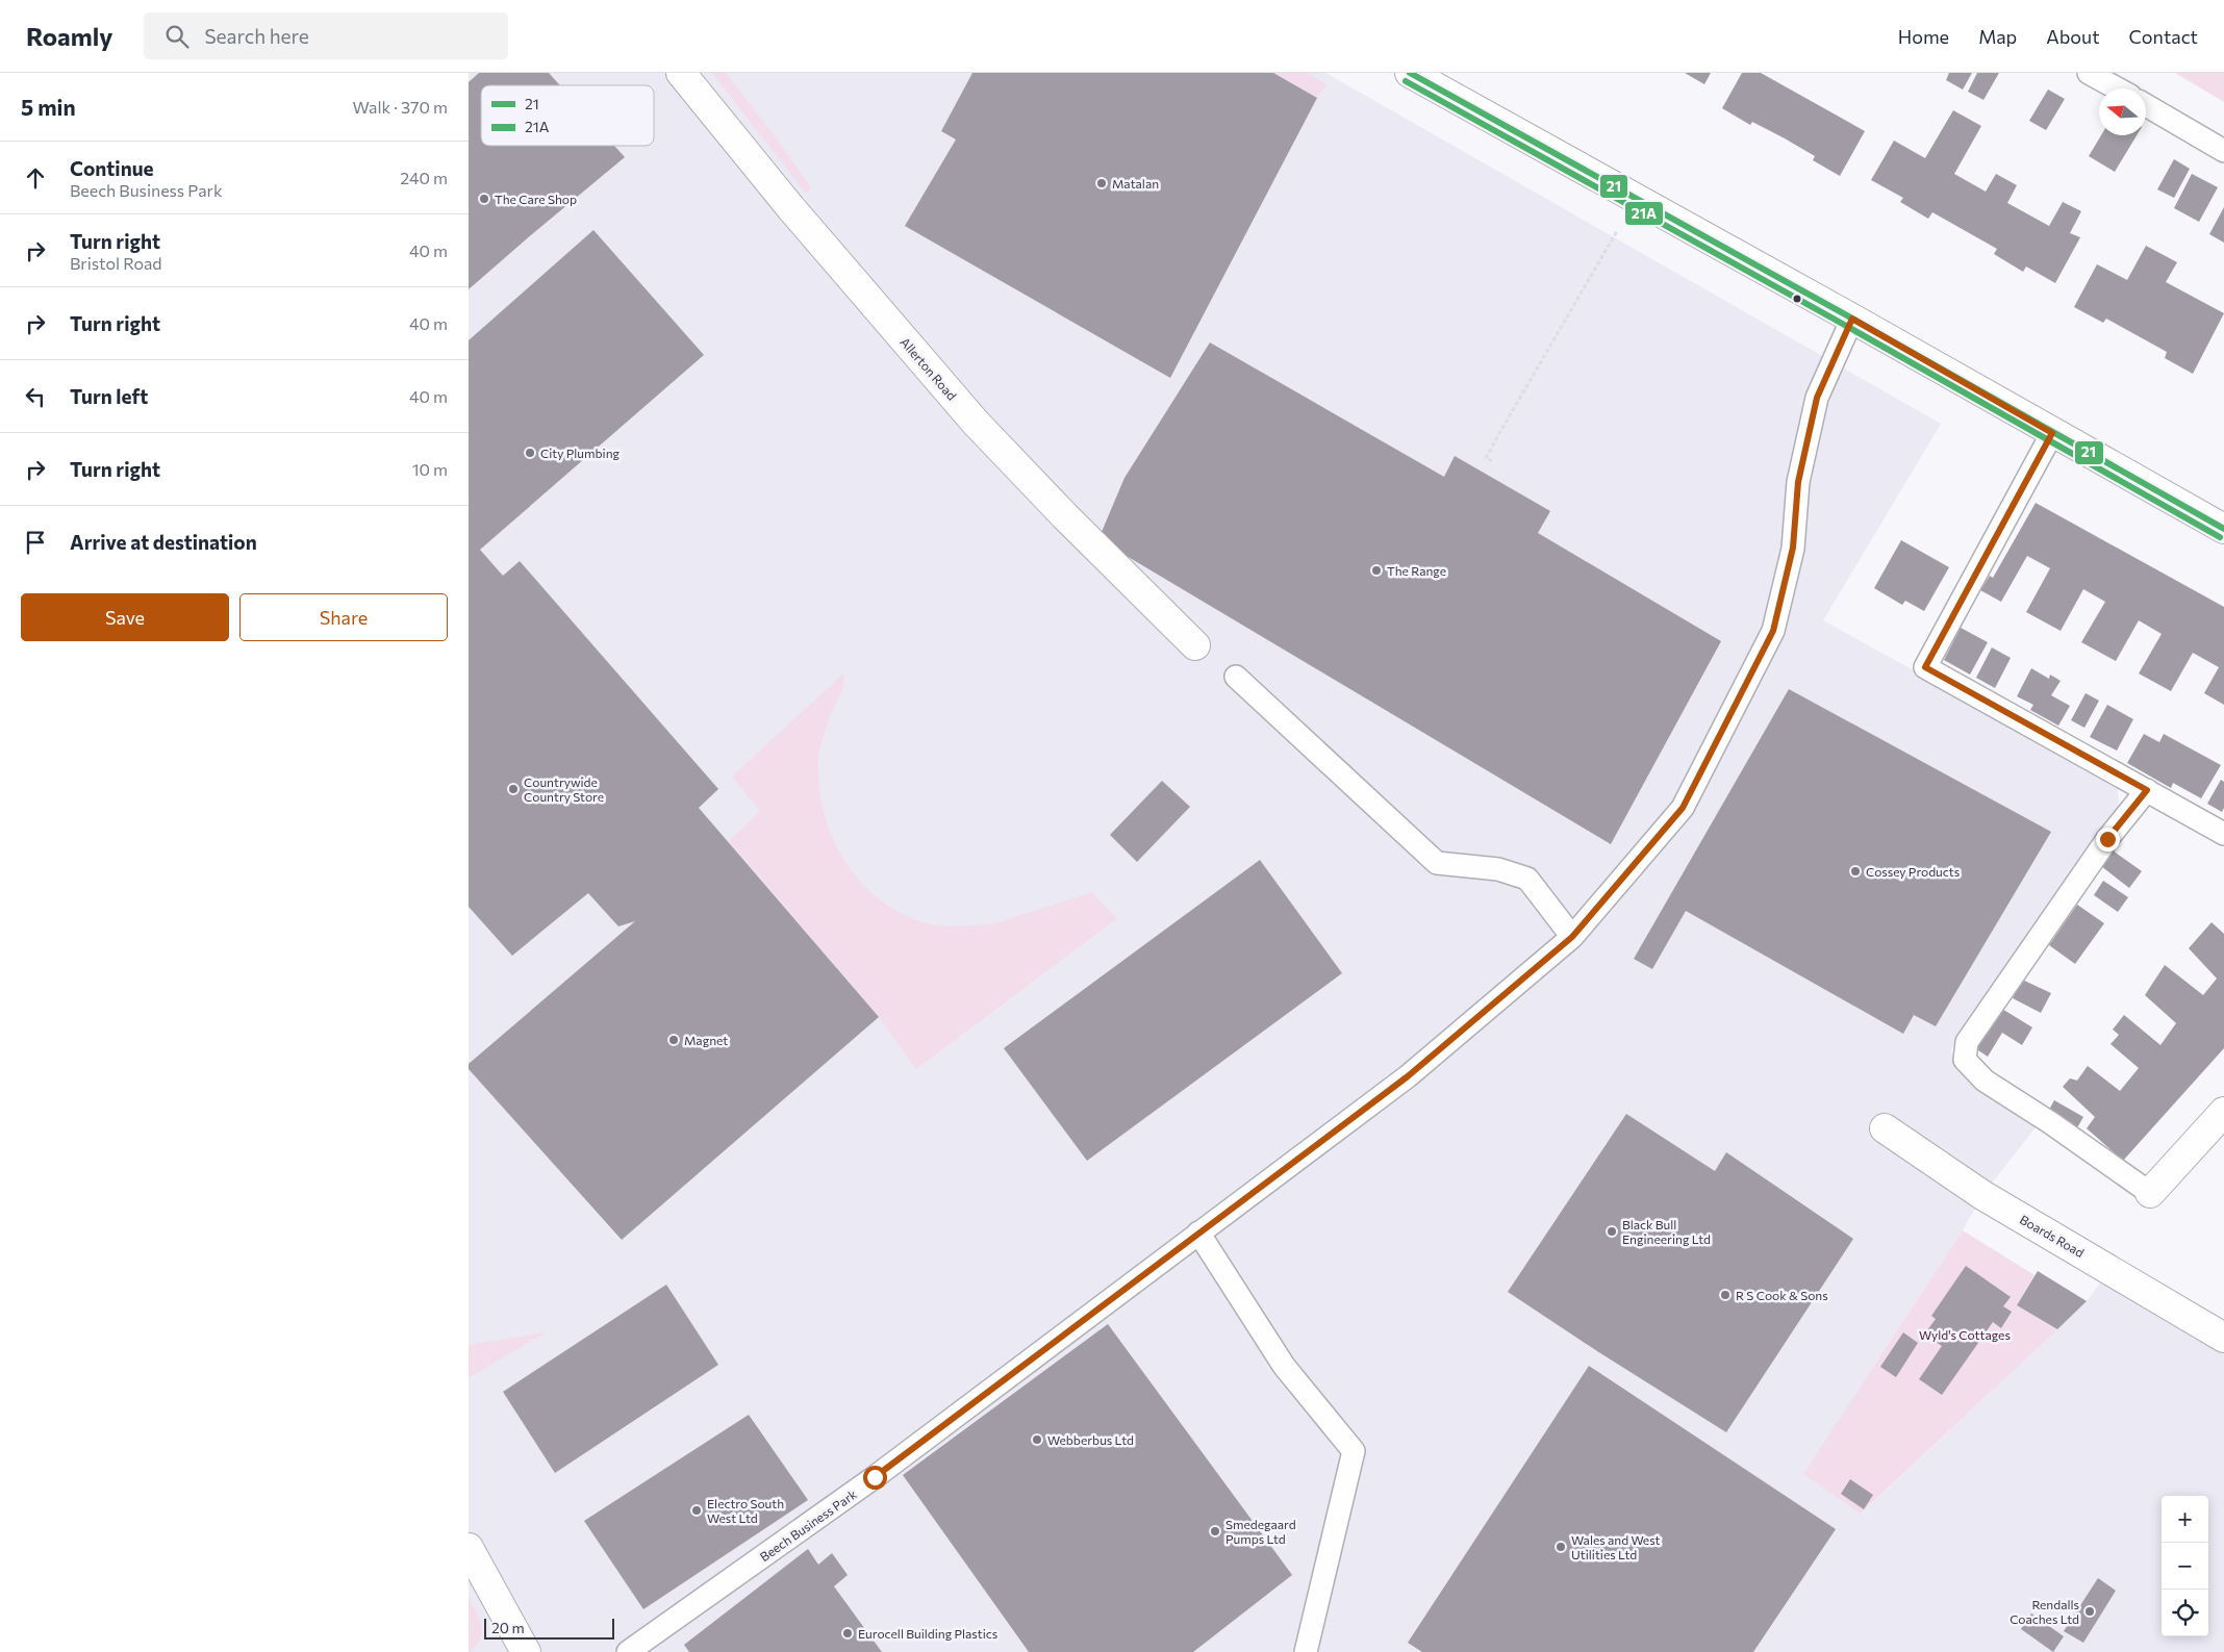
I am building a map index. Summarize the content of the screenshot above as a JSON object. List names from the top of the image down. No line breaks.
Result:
{"streets":{"street":["Allerton Road","Boards Road"],"lane":["Beech Business Park"]},"parks":["Wyld's Cottages"],"places":["Matalan","The Care Shop","City Plumbing","The Range","Countrywide Country Store","Cossey Products","Magnet","Black Bull Engineering Ltd","R S Cook & Sons","Webberbus Ltd","Electro South West Ltd","Smedegaard Pumps Ltd","Wales and West Utilities Ltd","Rendalls Coaches Ltd","Eurocell Building Plastics"],"lines":["transit line 21","transit line 21A"],"legend":["21","21A"],"scale_bar":"20 m","north":"left","page":{"header":"Roamly","search":"Search here","nav":["Home","Map","About","Contact"],"heading":["5 min","Walk · 370 m"],"list":[["Continue","Beech Business Park","240 m"],["Turn right","Bristol Road","40 m"],["Turn right","40 m"],["Turn left","40 m"],["Turn right","10 m"],"Arrive at destination"],"buttons":["Save","Share"],"map_buttons":["+","−"],"scale":"20 m"}}
